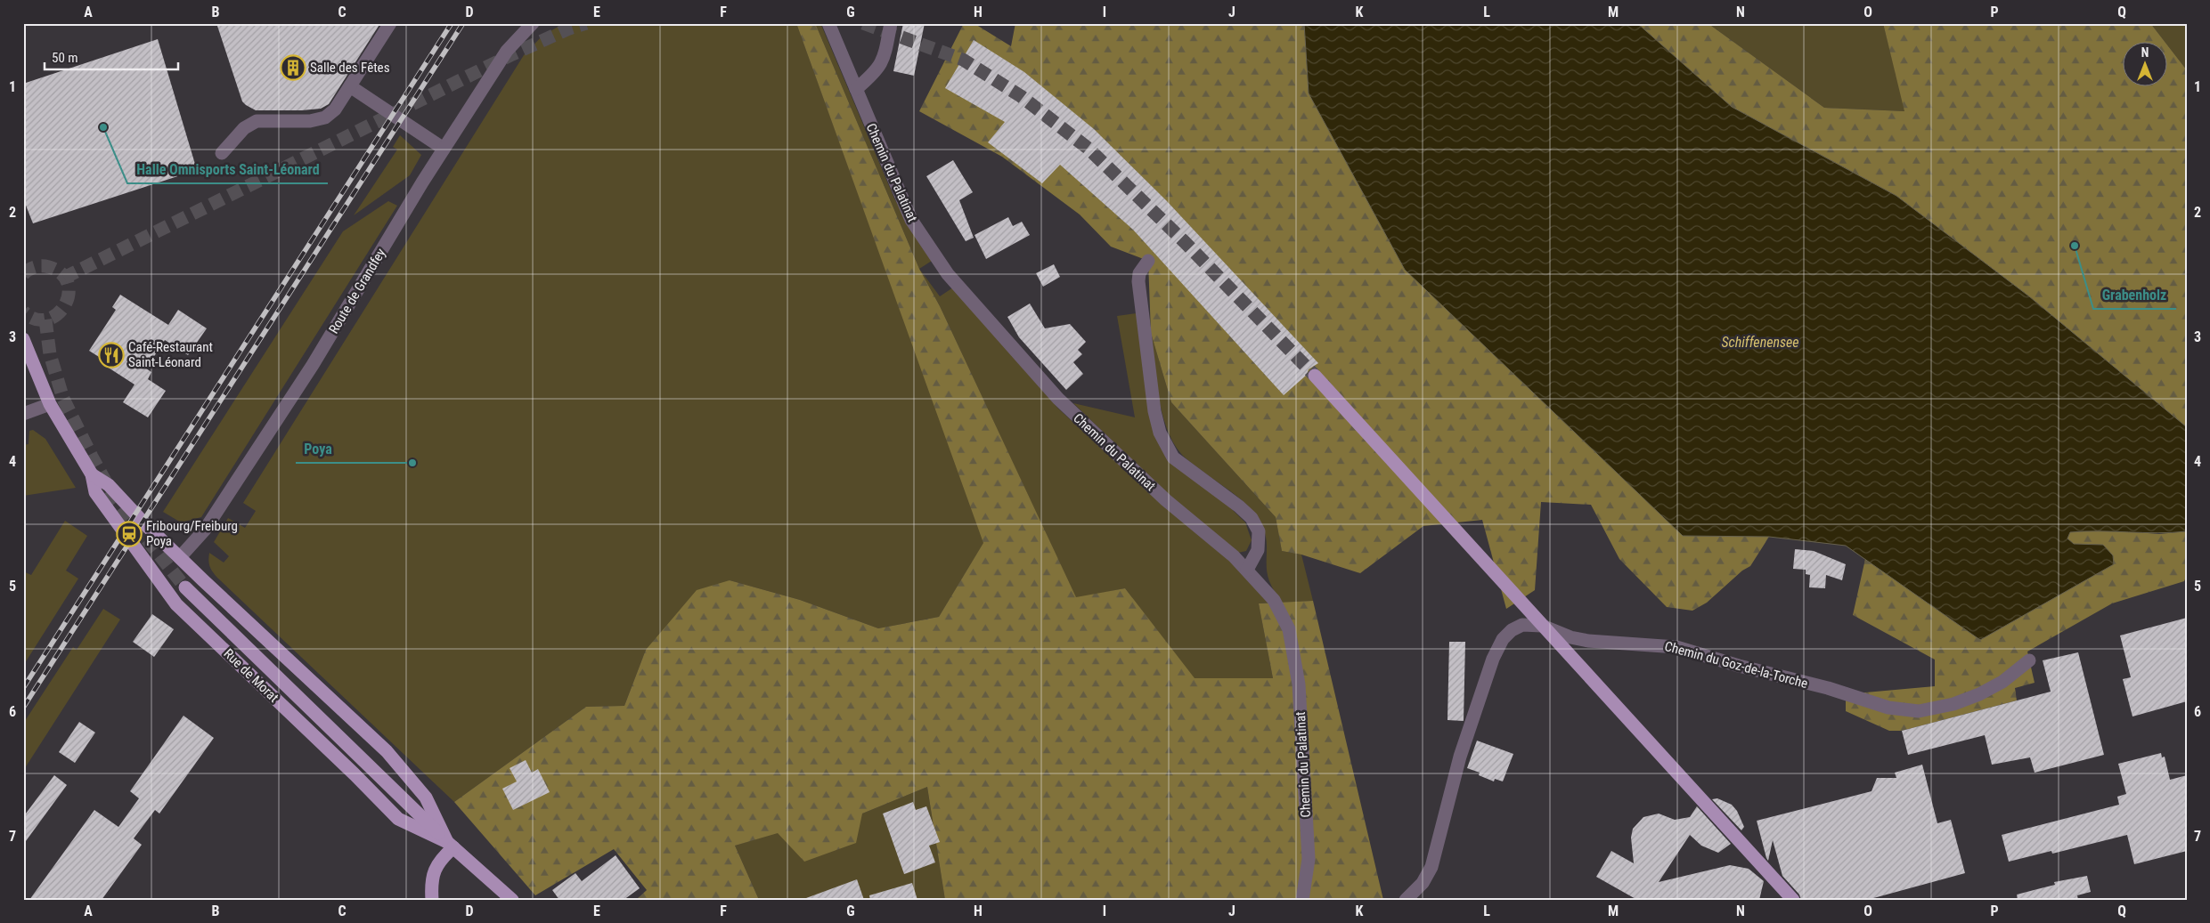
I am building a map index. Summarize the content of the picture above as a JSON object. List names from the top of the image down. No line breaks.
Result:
{"streets":{"main road":["Rue de Morat"],"street":["Chemin du Palatinat","Route de Grandfey","Chemin du Goz-de-la-Torche"]},"crossings":[["Route de Grandfey","Rue de Morat"]],"water":["Schiffenensee"],"places":{"building":["Salle des Fêtes"],"other":["Halle Omnisports Saint-Léonard","Grabenholz","Poya"],"restaurant":["Café-Restaurant Saint-Léonard"],"station":["Fribourg/Freiburg Poya"]},"scale_bar":"50 m","north":"top","grid":{"columns":["A","B","C","D","E","F","G","H","I","J","K","L","M","N","O","P","Q"],"rows":["1","2","3","4","5","6","7"]}}
